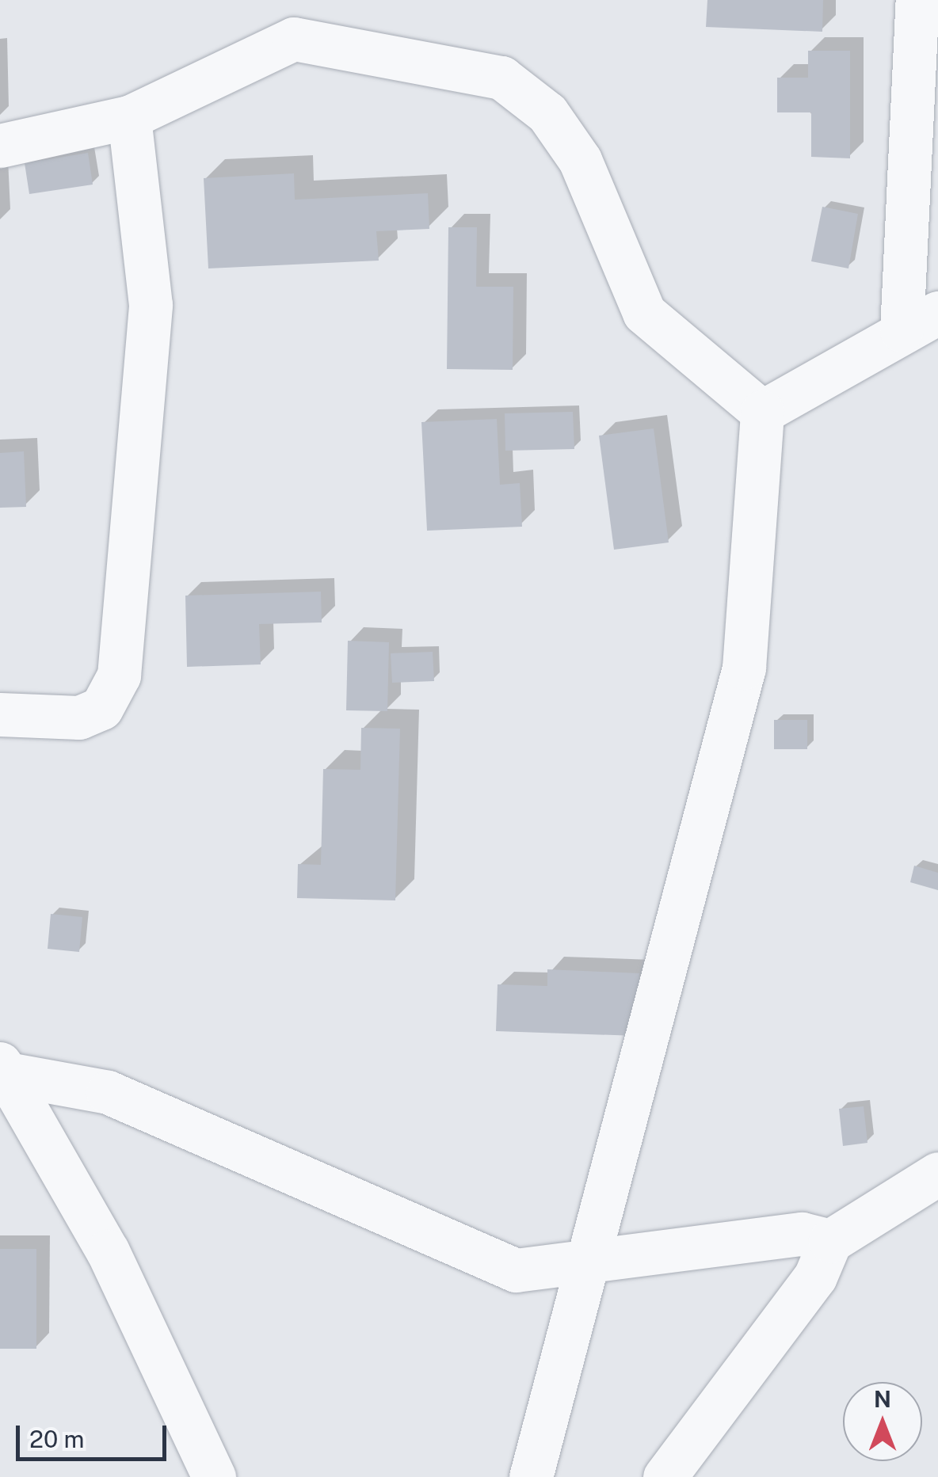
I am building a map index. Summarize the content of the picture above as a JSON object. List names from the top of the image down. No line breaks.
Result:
{"scale_bar":"20 m","north":"top"}
